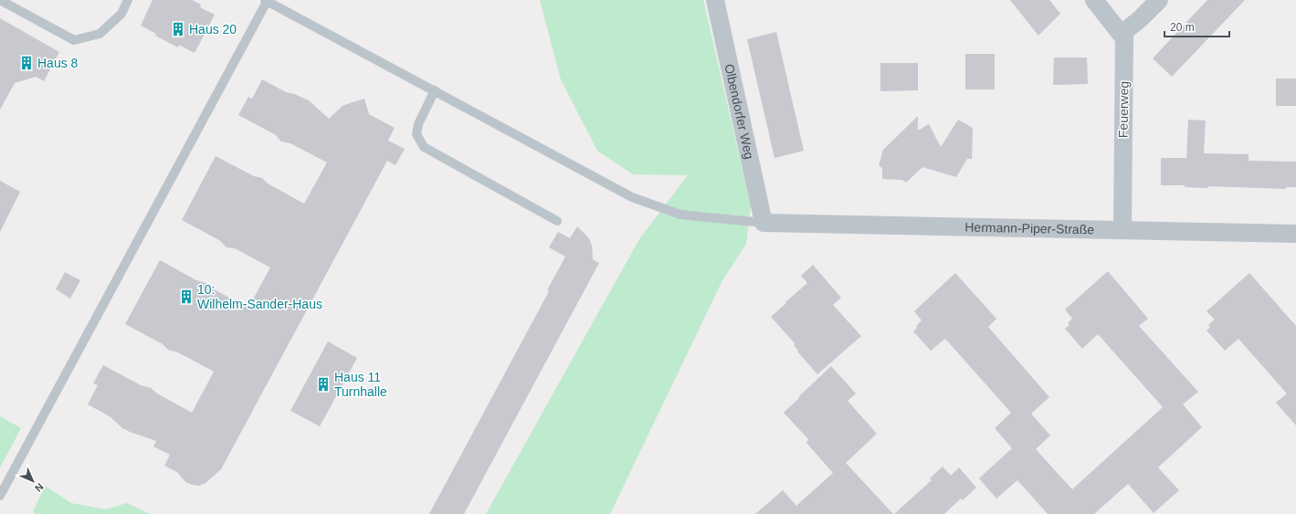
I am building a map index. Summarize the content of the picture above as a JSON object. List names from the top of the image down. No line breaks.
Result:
{"streets":{"street":["Feuerweg","Olbendorfer Weg","Hermann-Piper-Straße"]},"crossings":[["Feuerweg","Hermann-Piper-Straße"],["Olbendorfer Weg","Hermann-Piper-Straße"]],"places":{"building":["Haus 20","Haus 8","10: Wilhelm-Sander-Haus","Haus 11 Turnhalle"]},"scale_bar":"20 m","north":"bottom right"}
